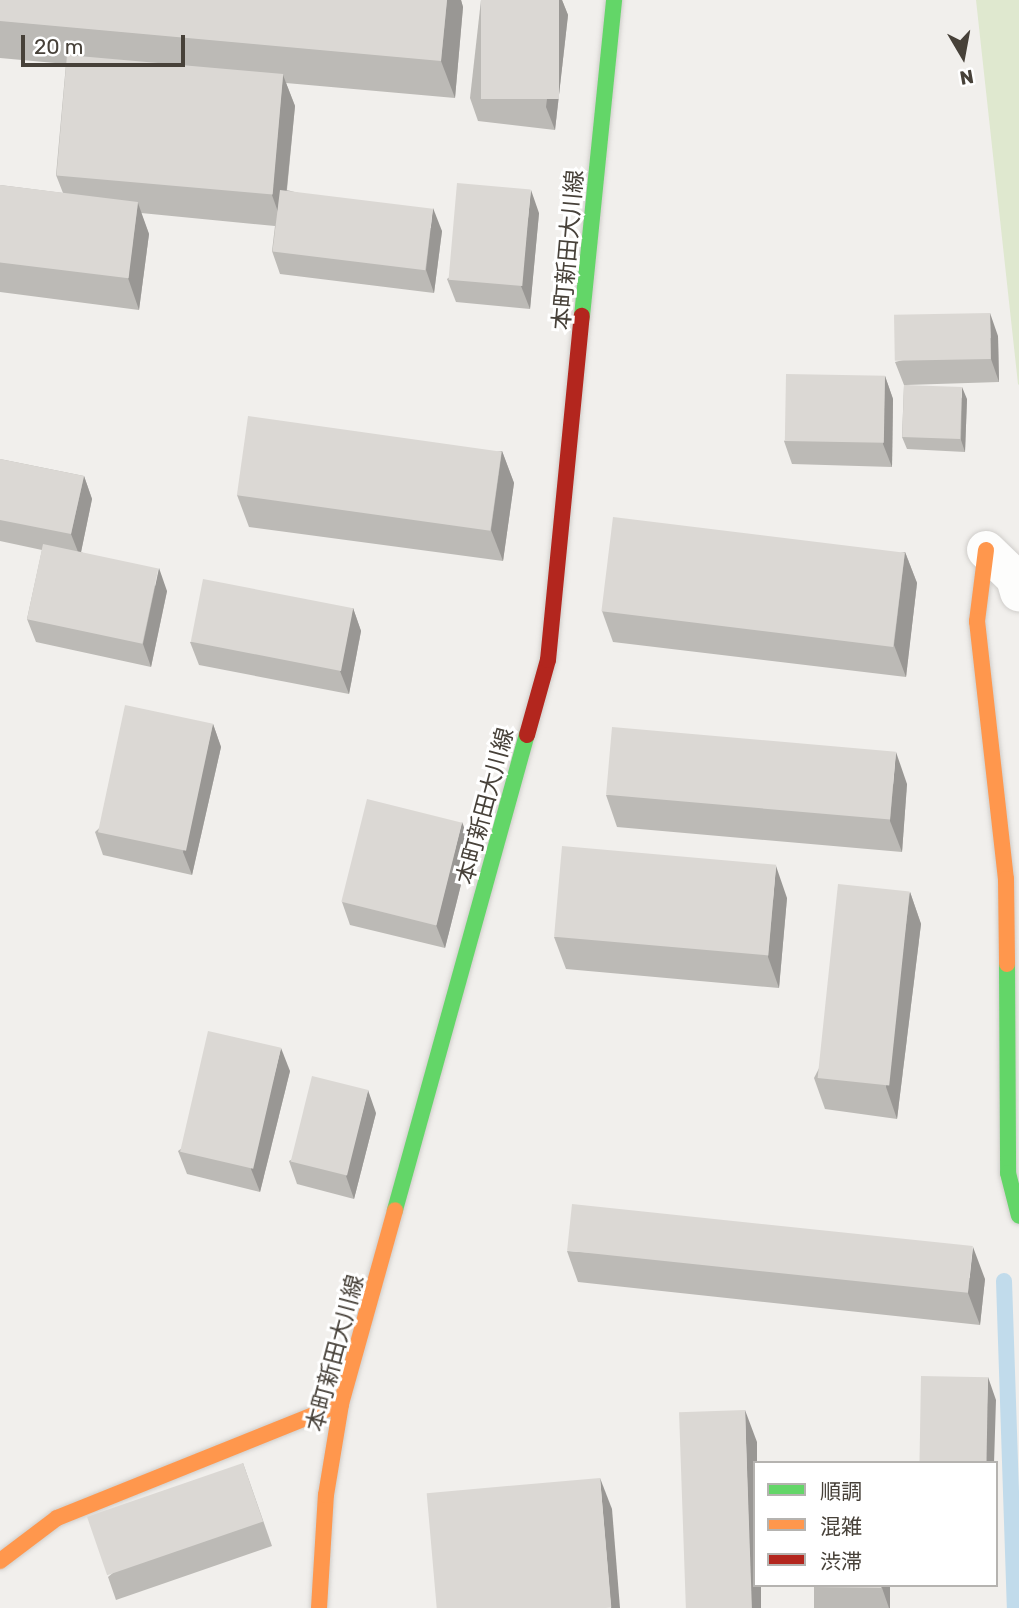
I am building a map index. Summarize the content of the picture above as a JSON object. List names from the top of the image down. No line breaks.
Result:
{"streets":{"main road":["本町新田大川線"]},"legend":["順調","混雑","渋滞"],"scale_bar":"20 m","north":"bottom"}
